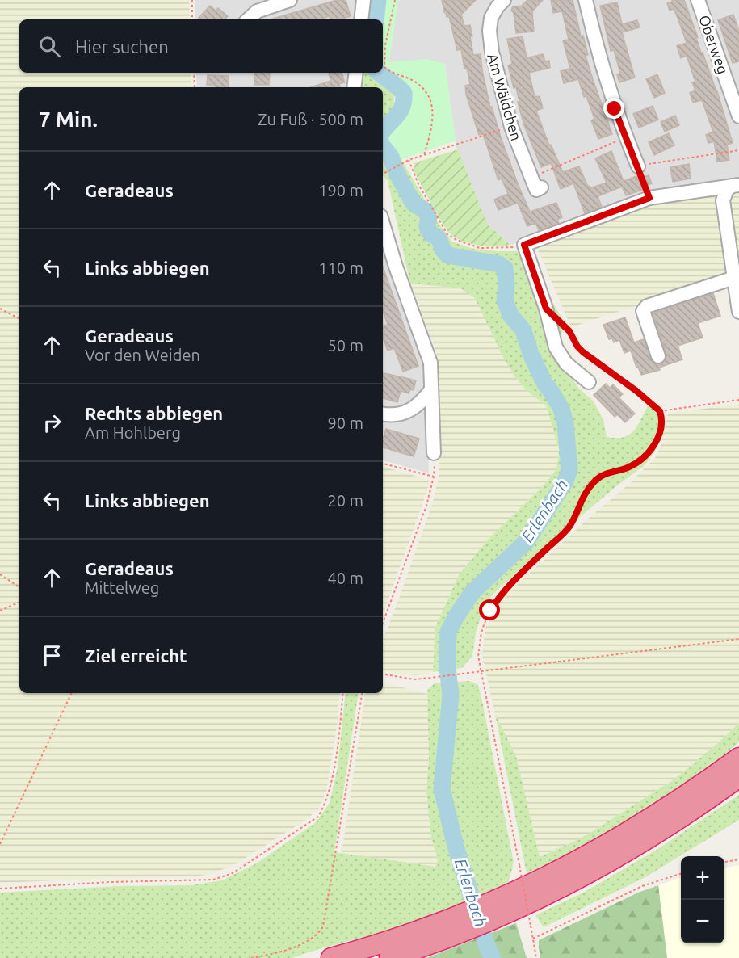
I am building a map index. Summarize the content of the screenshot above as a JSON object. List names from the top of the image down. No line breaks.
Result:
{"streets":{"street":["Oberweg","Am Wäldchen"]},"water":["Erlenbach"],"page":{"search":"Hier suchen","heading":["7 Min.","Zu Fuß · 500 m"],"list":[["Geradeaus","190 m"],["Links abbiegen","110 m"],["Geradeaus","Vor den Weiden","50 m"],["Rechts abbiegen","Am Hohlberg","90 m"],["Links abbiegen","20 m"],["Geradeaus","Mittelweg","40 m"],"Ziel erreicht"],"map_buttons":["+","−"]}}
